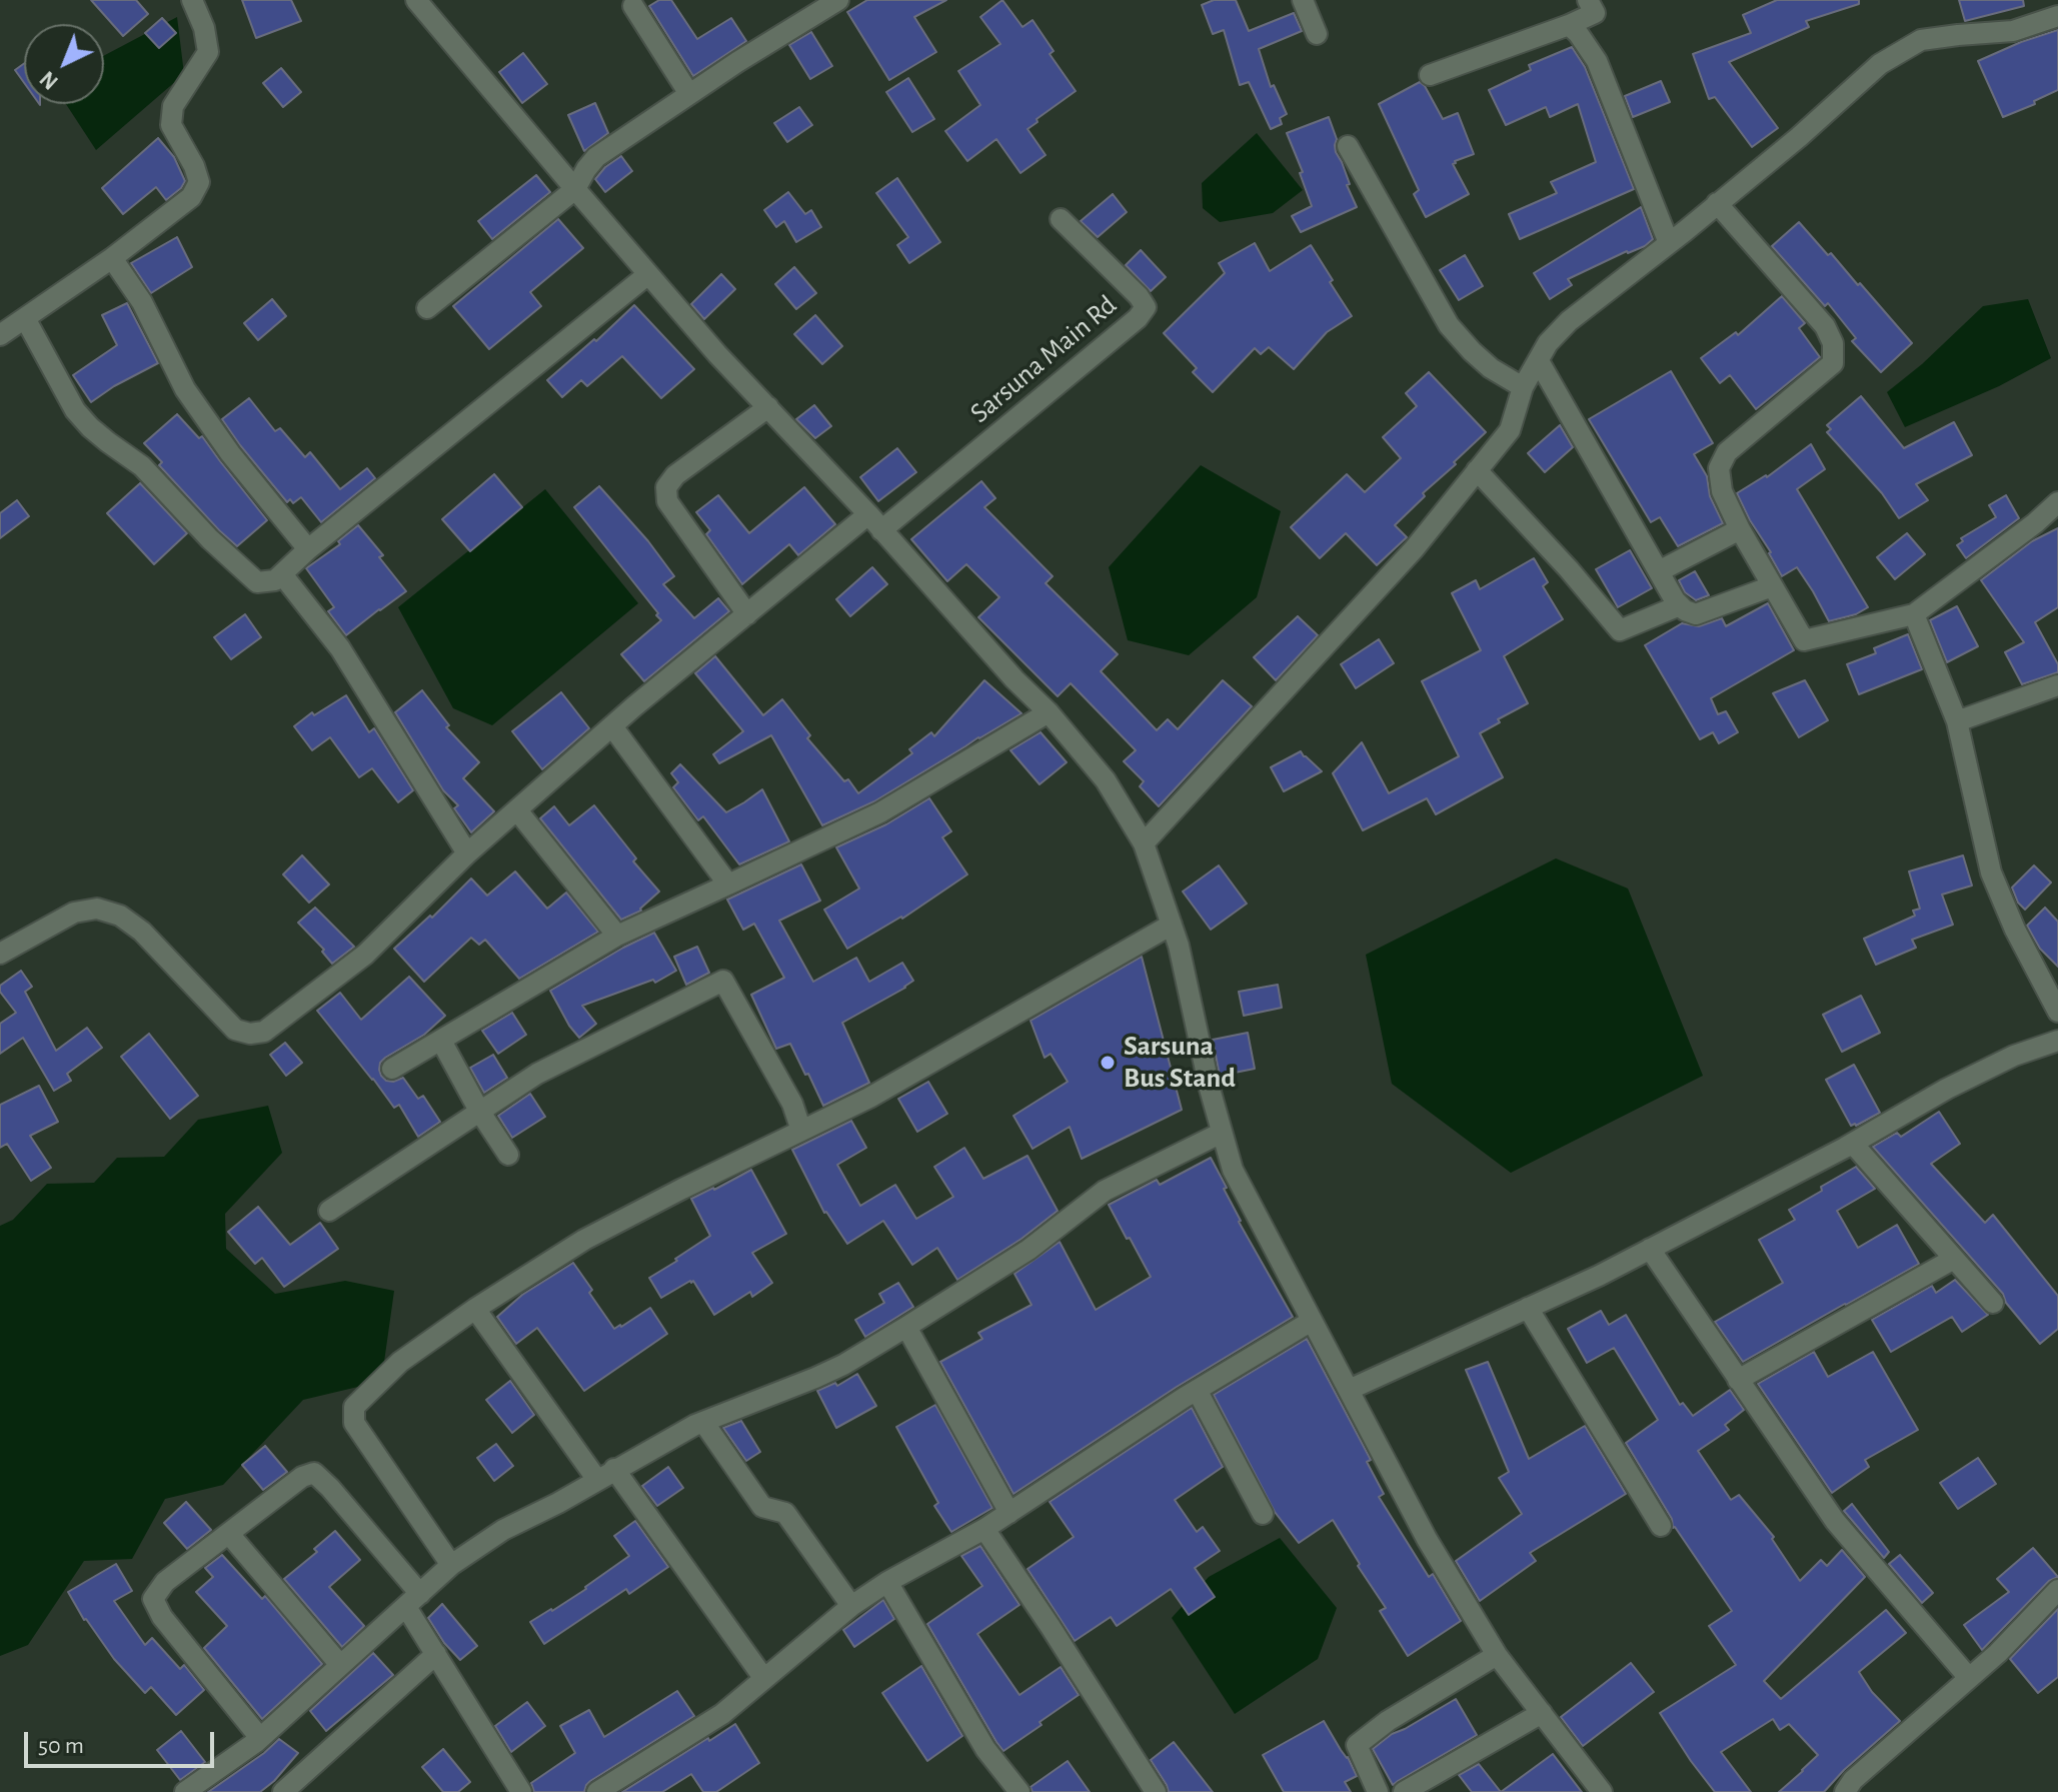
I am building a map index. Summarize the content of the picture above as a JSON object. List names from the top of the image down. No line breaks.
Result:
{"streets":{"street":["Sarsuna Main Rd"]},"places":["Sarsuna Bus Stand"],"scale_bar":"50 m","north":"bottom left"}
